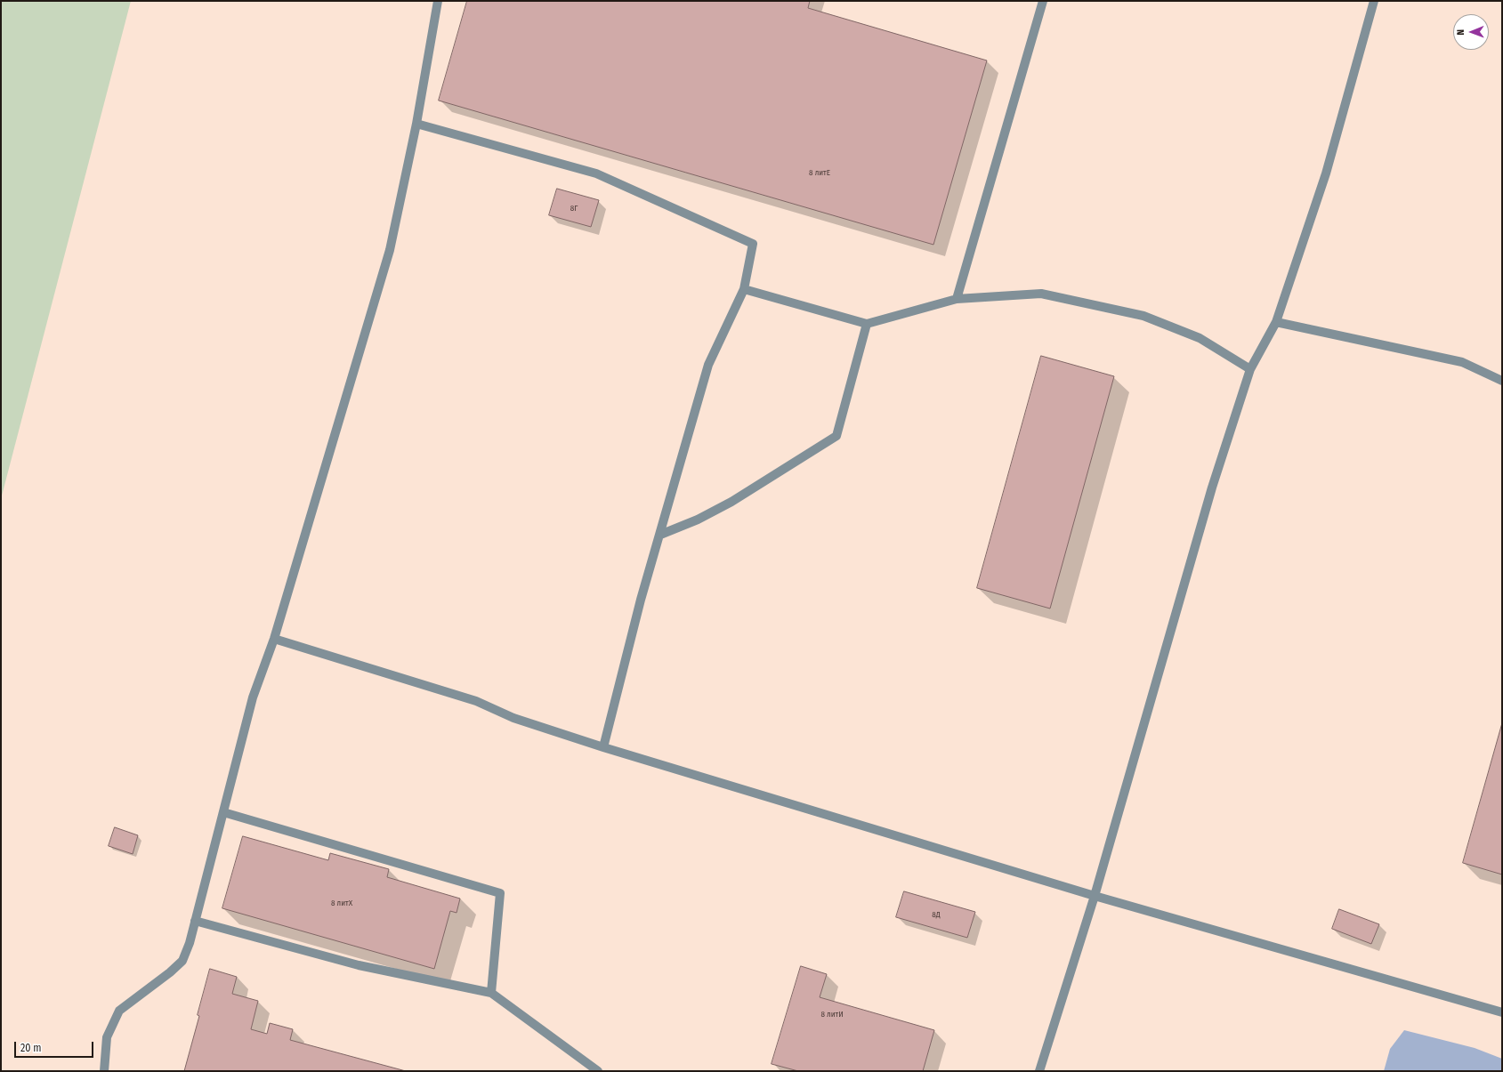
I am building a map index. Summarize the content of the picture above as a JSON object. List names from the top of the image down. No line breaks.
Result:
{"house_numbers":["8 литЕ","8Г","8 литХ","8Д","8 литИ"],"scale_bar":"20 m","north":"left"}
